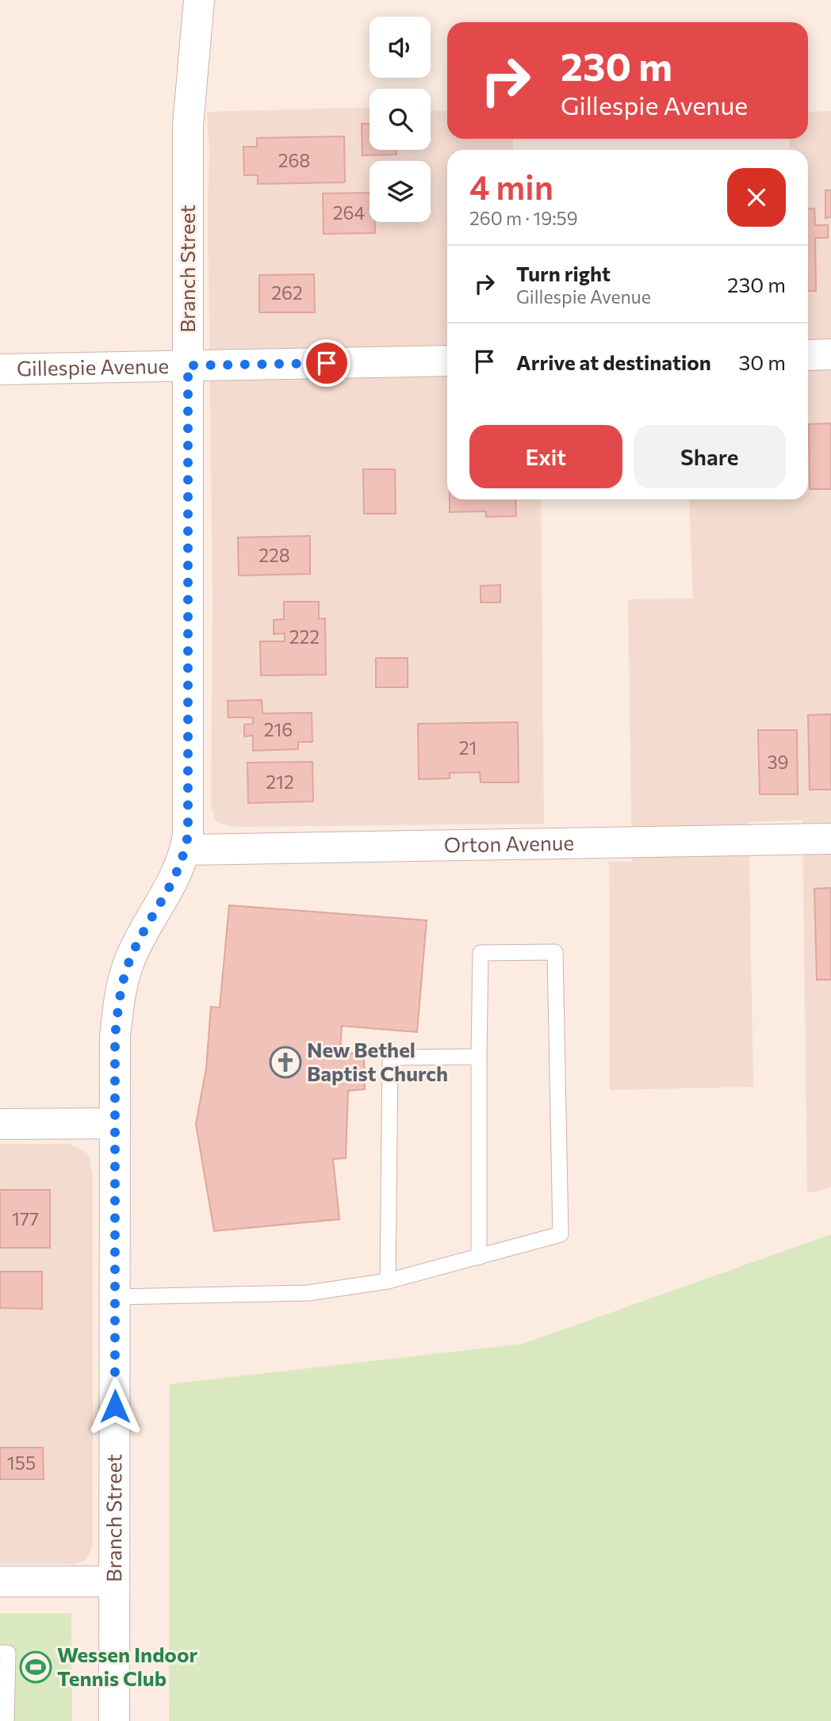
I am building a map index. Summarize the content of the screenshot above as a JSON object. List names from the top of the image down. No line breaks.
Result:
{"streets":{"street":["Branch Street","Gillespie Avenue","Orton Avenue"]},"crossings":[["Branch Street","Gillespie Avenue"],["Branch Street","Orton Avenue"]],"places":{"church":["New Bethel Baptist Church"],"sports":["Wessen Indoor Tennis Club"]},"house_numbers":["268","264","262","228","222","216","21","39","212","177","155"],"page":{"turn":["230 m","Gillespie Avenue"],"heading":["4 min","260 m · 19:59"],"list":[{"name":"Turn right","note":"Gillespie Avenue","value":"230 m"},{"name":"Arrive at destination","value":"30 m"}],"buttons":["Exit","Share"]}}
